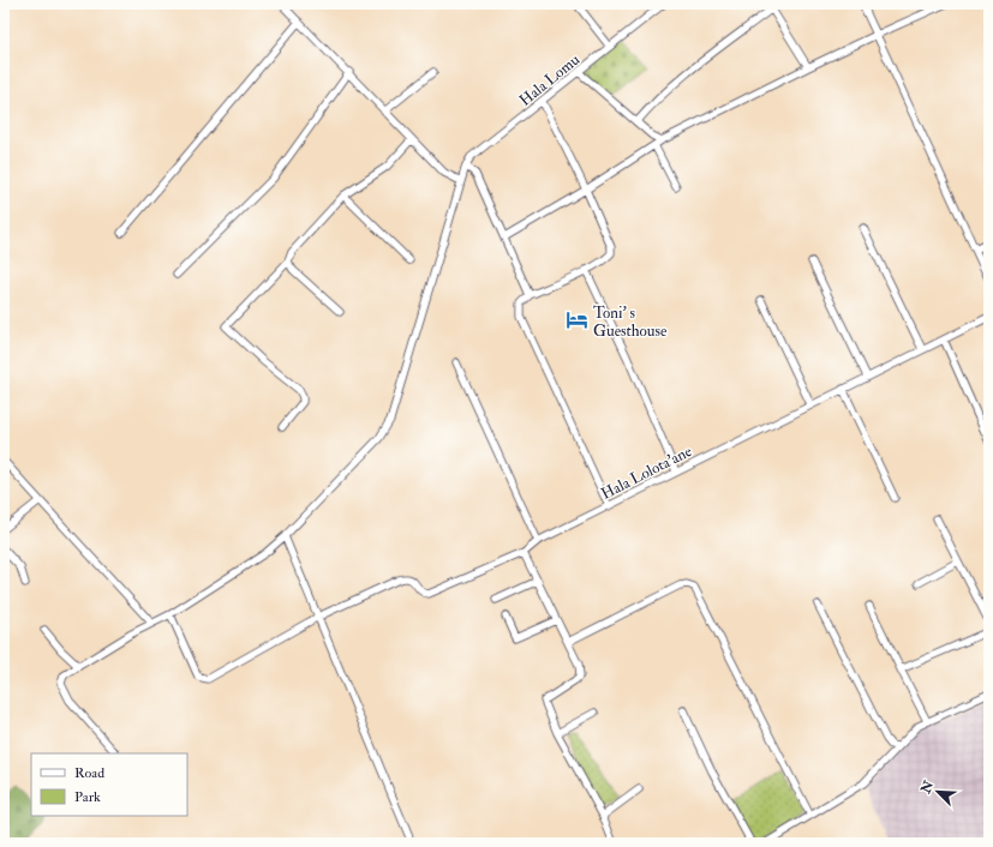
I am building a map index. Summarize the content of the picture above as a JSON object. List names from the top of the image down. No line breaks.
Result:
{"streets":{"street":["Hala Lomu","Hala Lolota'ane"]},"places":{"hotel":["Toni' s Guesthouse"]},"legend":["Road","Park"],"north":"top left"}
